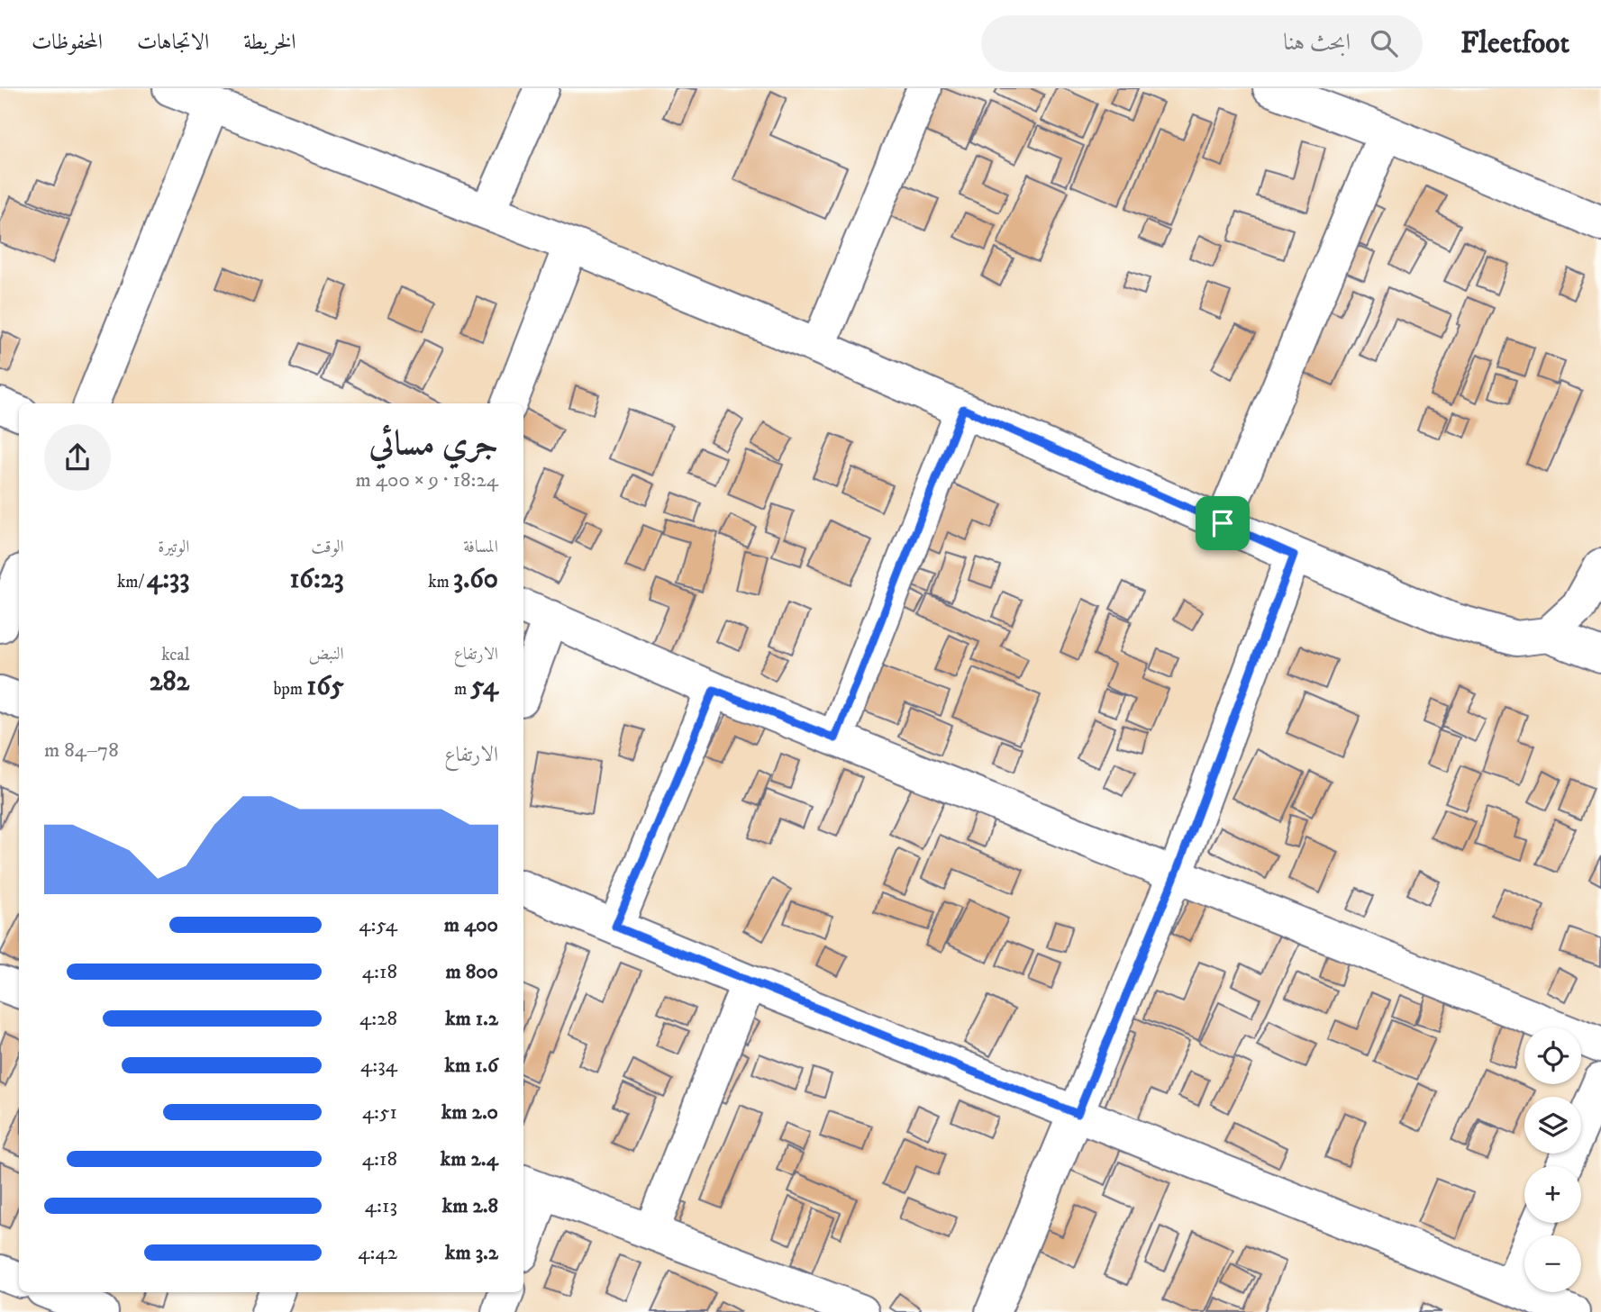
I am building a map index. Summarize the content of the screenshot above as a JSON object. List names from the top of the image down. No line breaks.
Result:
{"page":{"header":"Fleetfoot","search":"ابحث هنا","nav":["الخريطة","الاتجاهات","المحفوظات"],"heading":["جري مسائي","18:24 · 9 × 400 m"],"stats":[["المسافة","3.60 km"],["الوقت","16:23"],["الوتيرة","4:33 /km"],["الارتفاع","54 m"],["النبض","165 bpm"],["kcal","282"]],"chart":["الارتفاع","78–84 m"],"list":[{"name":"400 m","note":"4:54"},{"name":"800 m","note":"4:18"},{"name":"1.2 km","note":"4:28"},{"name":"1.6 km","note":"4:34"},{"name":"2.0 km","note":"4:51"},{"name":"2.4 km","note":"4:18"},{"name":"2.8 km","note":"4:13"},{"name":"3.2 km","note":"4:42"}],"map_buttons":["+","−"]}}
